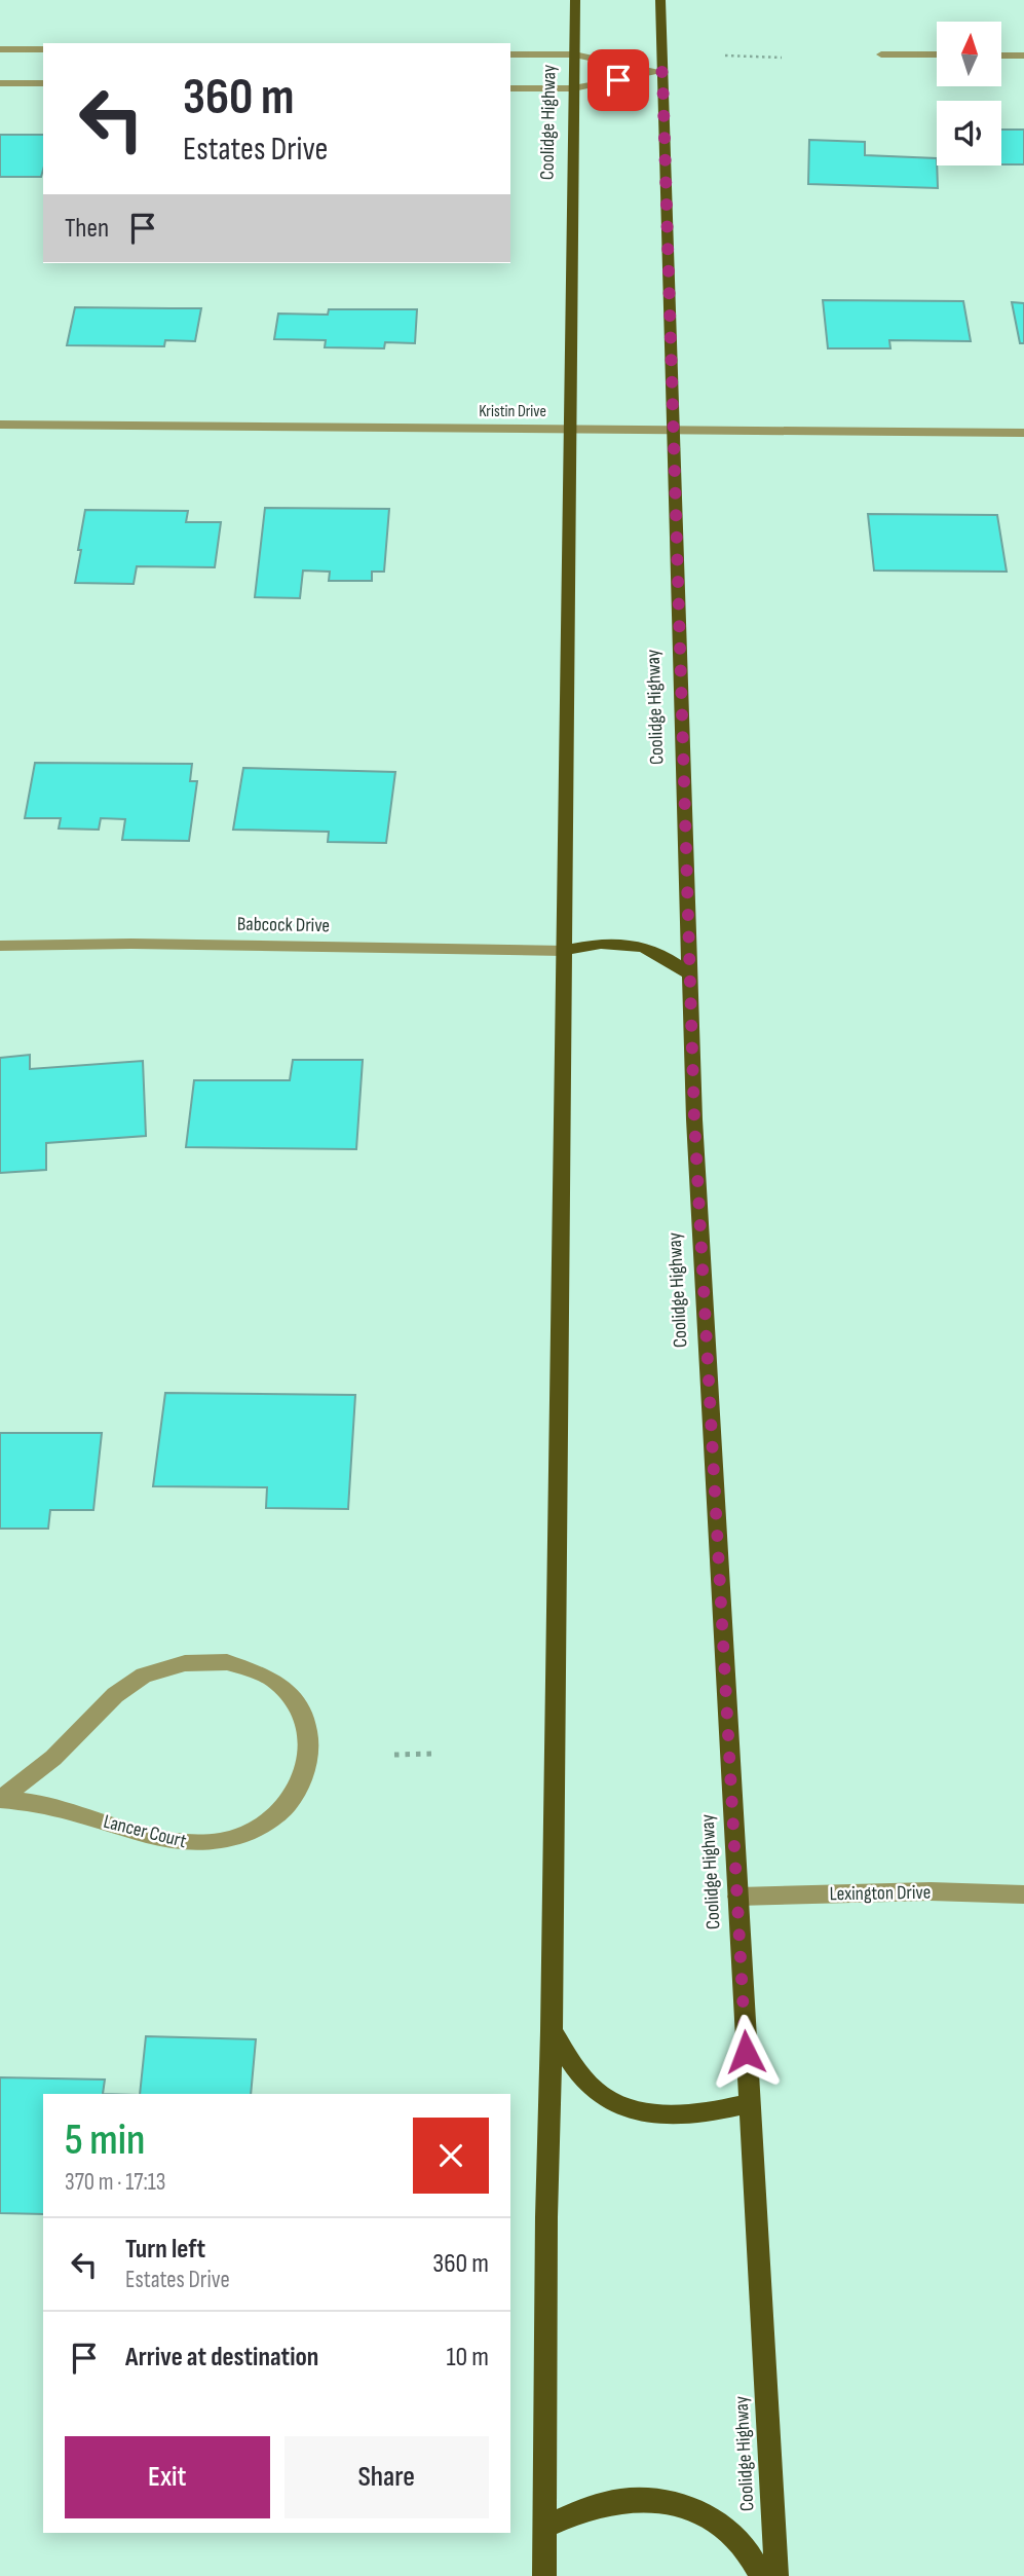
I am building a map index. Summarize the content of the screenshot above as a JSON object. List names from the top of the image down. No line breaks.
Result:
{"streets":{"main road":["Coolidge Highway"],"street":["Kristin Drive","Babcock Drive","Lancer Court","Lexington Drive"]},"crossings":[["Coolidge Highway","Kristin Drive"],["Coolidge Highway","Babcock Drive"],["Coolidge Highway","Lexington Drive"]],"north":"top","page":{"turn":["360 m","Estates Drive"],"then":"Then","heading":["5 min","370 m · 17:13"],"list":[{"name":"Turn left","note":"Estates Drive","value":"360 m"},{"name":"Arrive at destination","value":"10 m"}],"buttons":["Exit","Share"]}}
